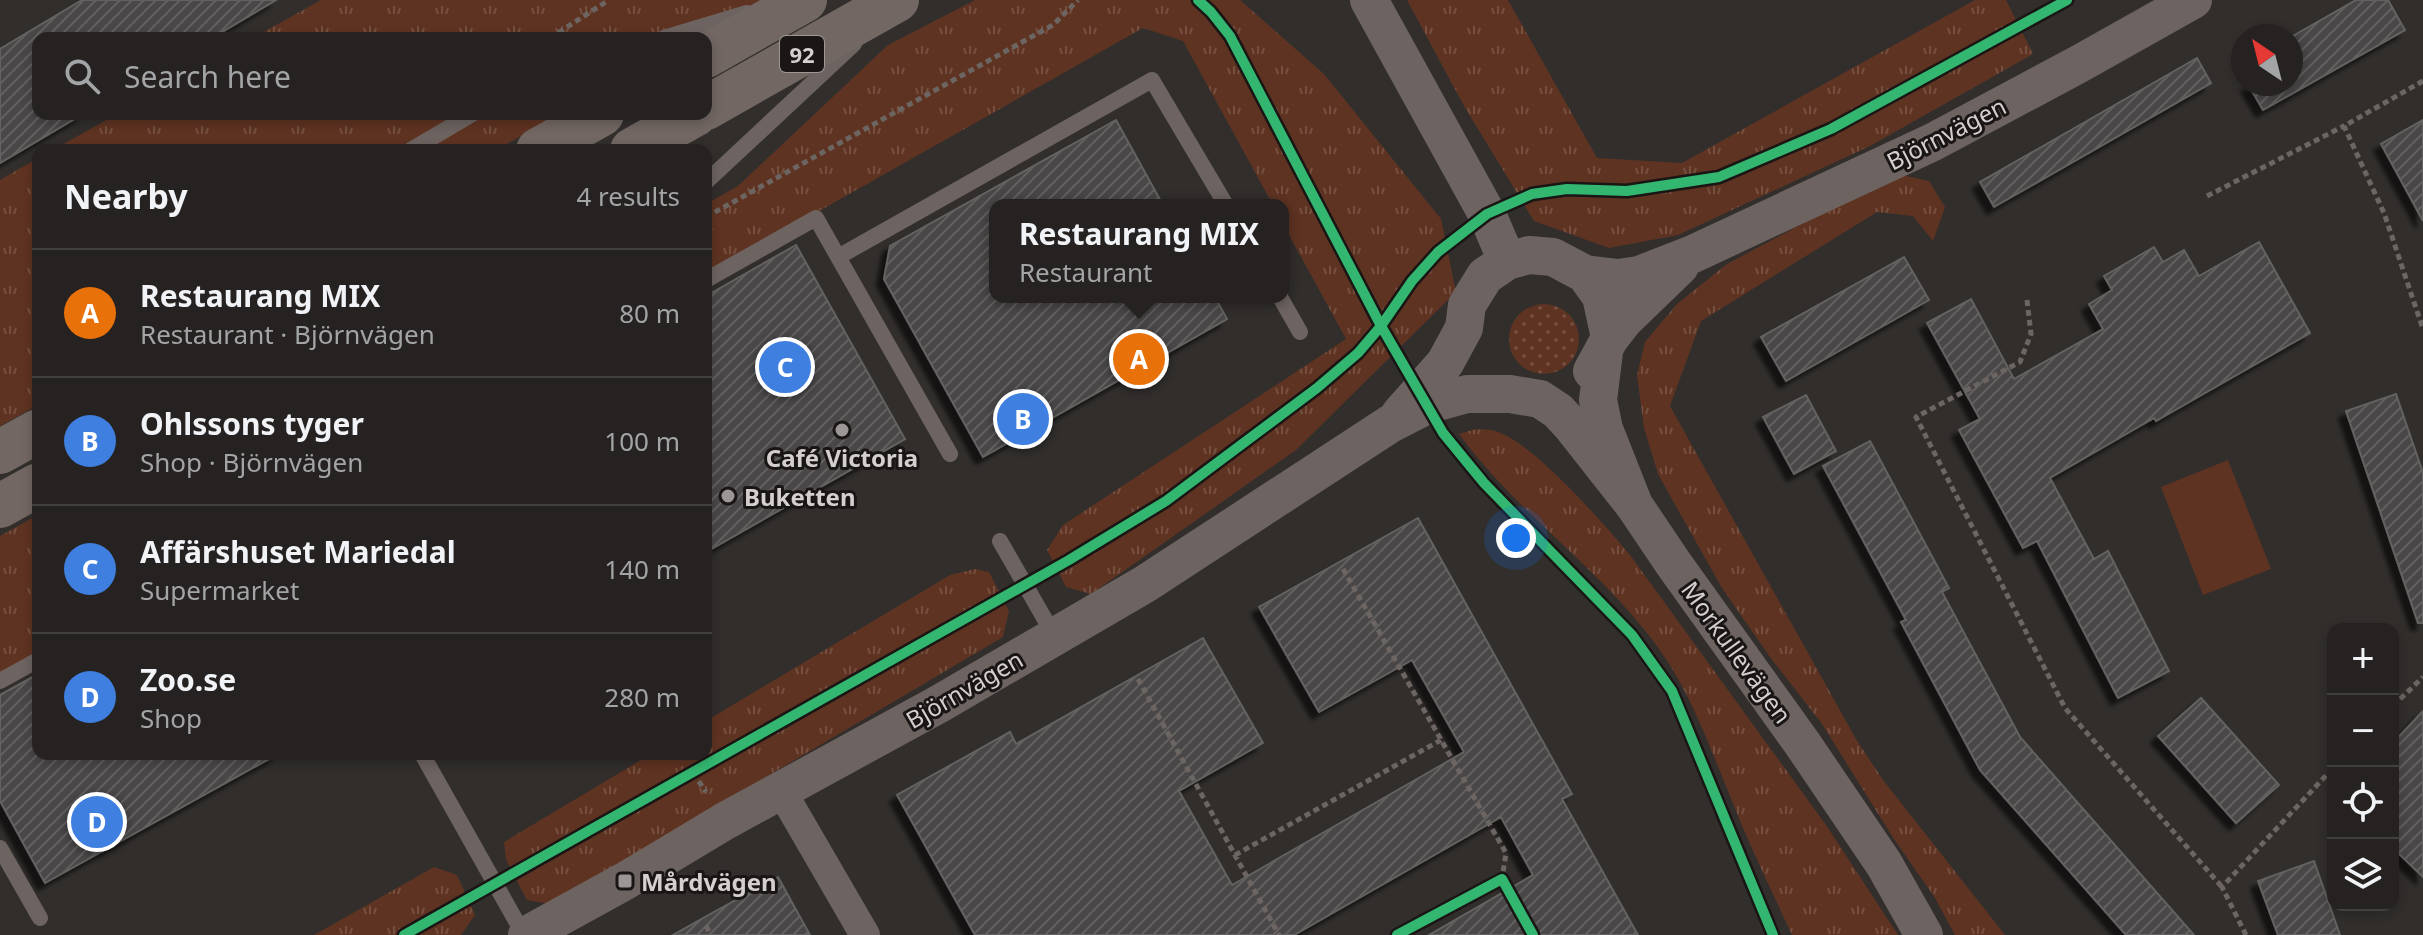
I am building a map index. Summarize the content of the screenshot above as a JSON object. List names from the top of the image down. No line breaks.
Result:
{"streets":{"highway":["92"],"street":["Björnvägen","Morkullevägen"]},"crossings":[["Björnvägen","Morkullevägen"]],"places":{"other":["Café Victoria","Buketten"],"transit":["Mårdvägen"]},"north":"top left","page":{"search":"Search here","heading":["Nearby","4 results"],"popup":["Restaurang MIX","Restaurant"],"list":[{"mark":"A","name":"Restaurang MIX","note":"Restaurant · Björnvägen","value":"80 m"},{"mark":"B","name":"Ohlssons tyger","note":"Shop · Björnvägen","value":"100 m"},{"mark":"C","name":"Affärshuset Mariedal","note":"Supermarket","value":"140 m"},{"mark":"D","name":"Zoo.se","note":"Shop","value":"280 m"}],"pins":["A","C","B","D"],"map_buttons":["+","−"]}}
